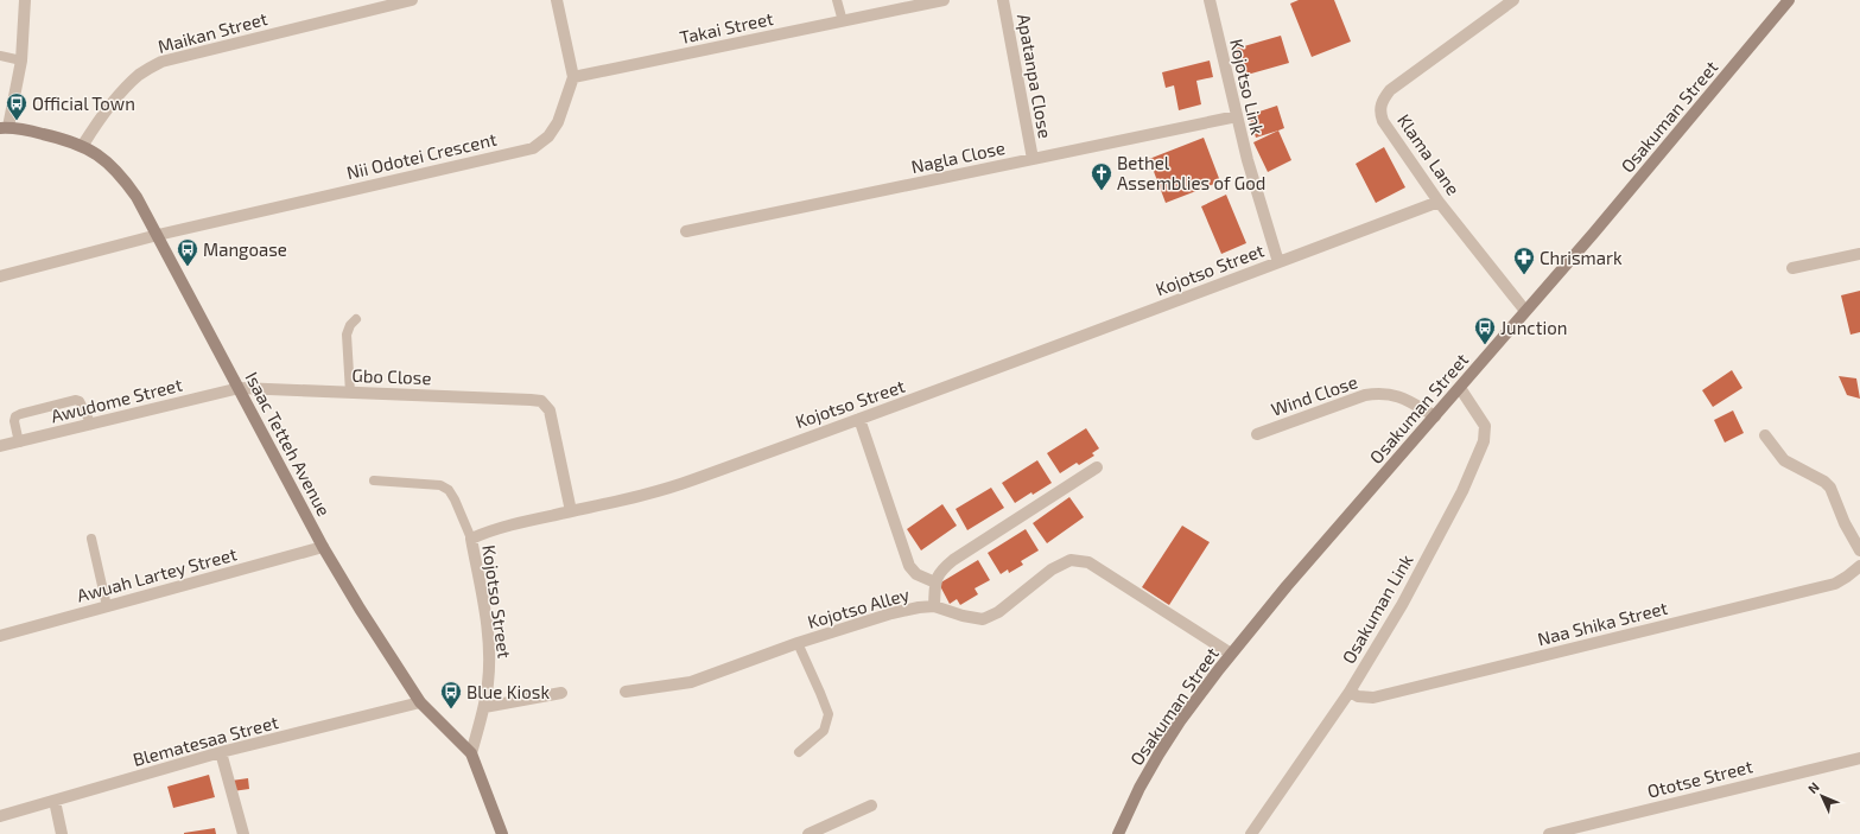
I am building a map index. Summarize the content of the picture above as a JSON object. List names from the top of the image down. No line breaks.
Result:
{"streets":{"street":["Takai Street","Maikan Street","Apatanpa Close","Kojotso Link","Osakuman Street","Klama Lane","Nii Odotei Crescent","Nagla Close","Kojotso Street","Gbo Close","Wind Close","Awudome Street","Isaac Tetteh Avenue","Awuah Lartey Street","Kojotso Alley","Osakuman Link","Naa Shika Street","Blematesaa Street","Ototse Street"]},"crossings":[["Takai Street","Nii Odotei Crescent"],["Maikan Street","Isaac Tetteh Avenue"],["Apatanpa Close","Nagla Close"],["Kojotso Link","Nagla Close"],["Kojotso Link","Kojotso Street"],["Osakuman Street","Klama Lane"],["Osakuman Street","Wind Close"],["Osakuman Street","Kojotso Alley"],["Osakuman Street","Osakuman Link"],["Klama Lane","Kojotso Street"],["Nii Odotei Crescent","Isaac Tetteh Avenue"],["Kojotso Street","Gbo Close"],["Kojotso Street","Isaac Tetteh Avenue"],["Gbo Close","Awudome Street"],["Gbo Close","Isaac Tetteh Avenue"],["Awudome Street","Isaac Tetteh Avenue"],["Isaac Tetteh Avenue","Awuah Lartey Street"],["Isaac Tetteh Avenue","Blematesaa Street"],["Osakuman Link","Naa Shika Street"]],"places":{"bus stop":["Official Town","Mangoase","Junction","Blue Kiosk"],"church":["Bethel Assemblies of God"],"pharmacy":["Chrismark"]},"north":"top left"}
